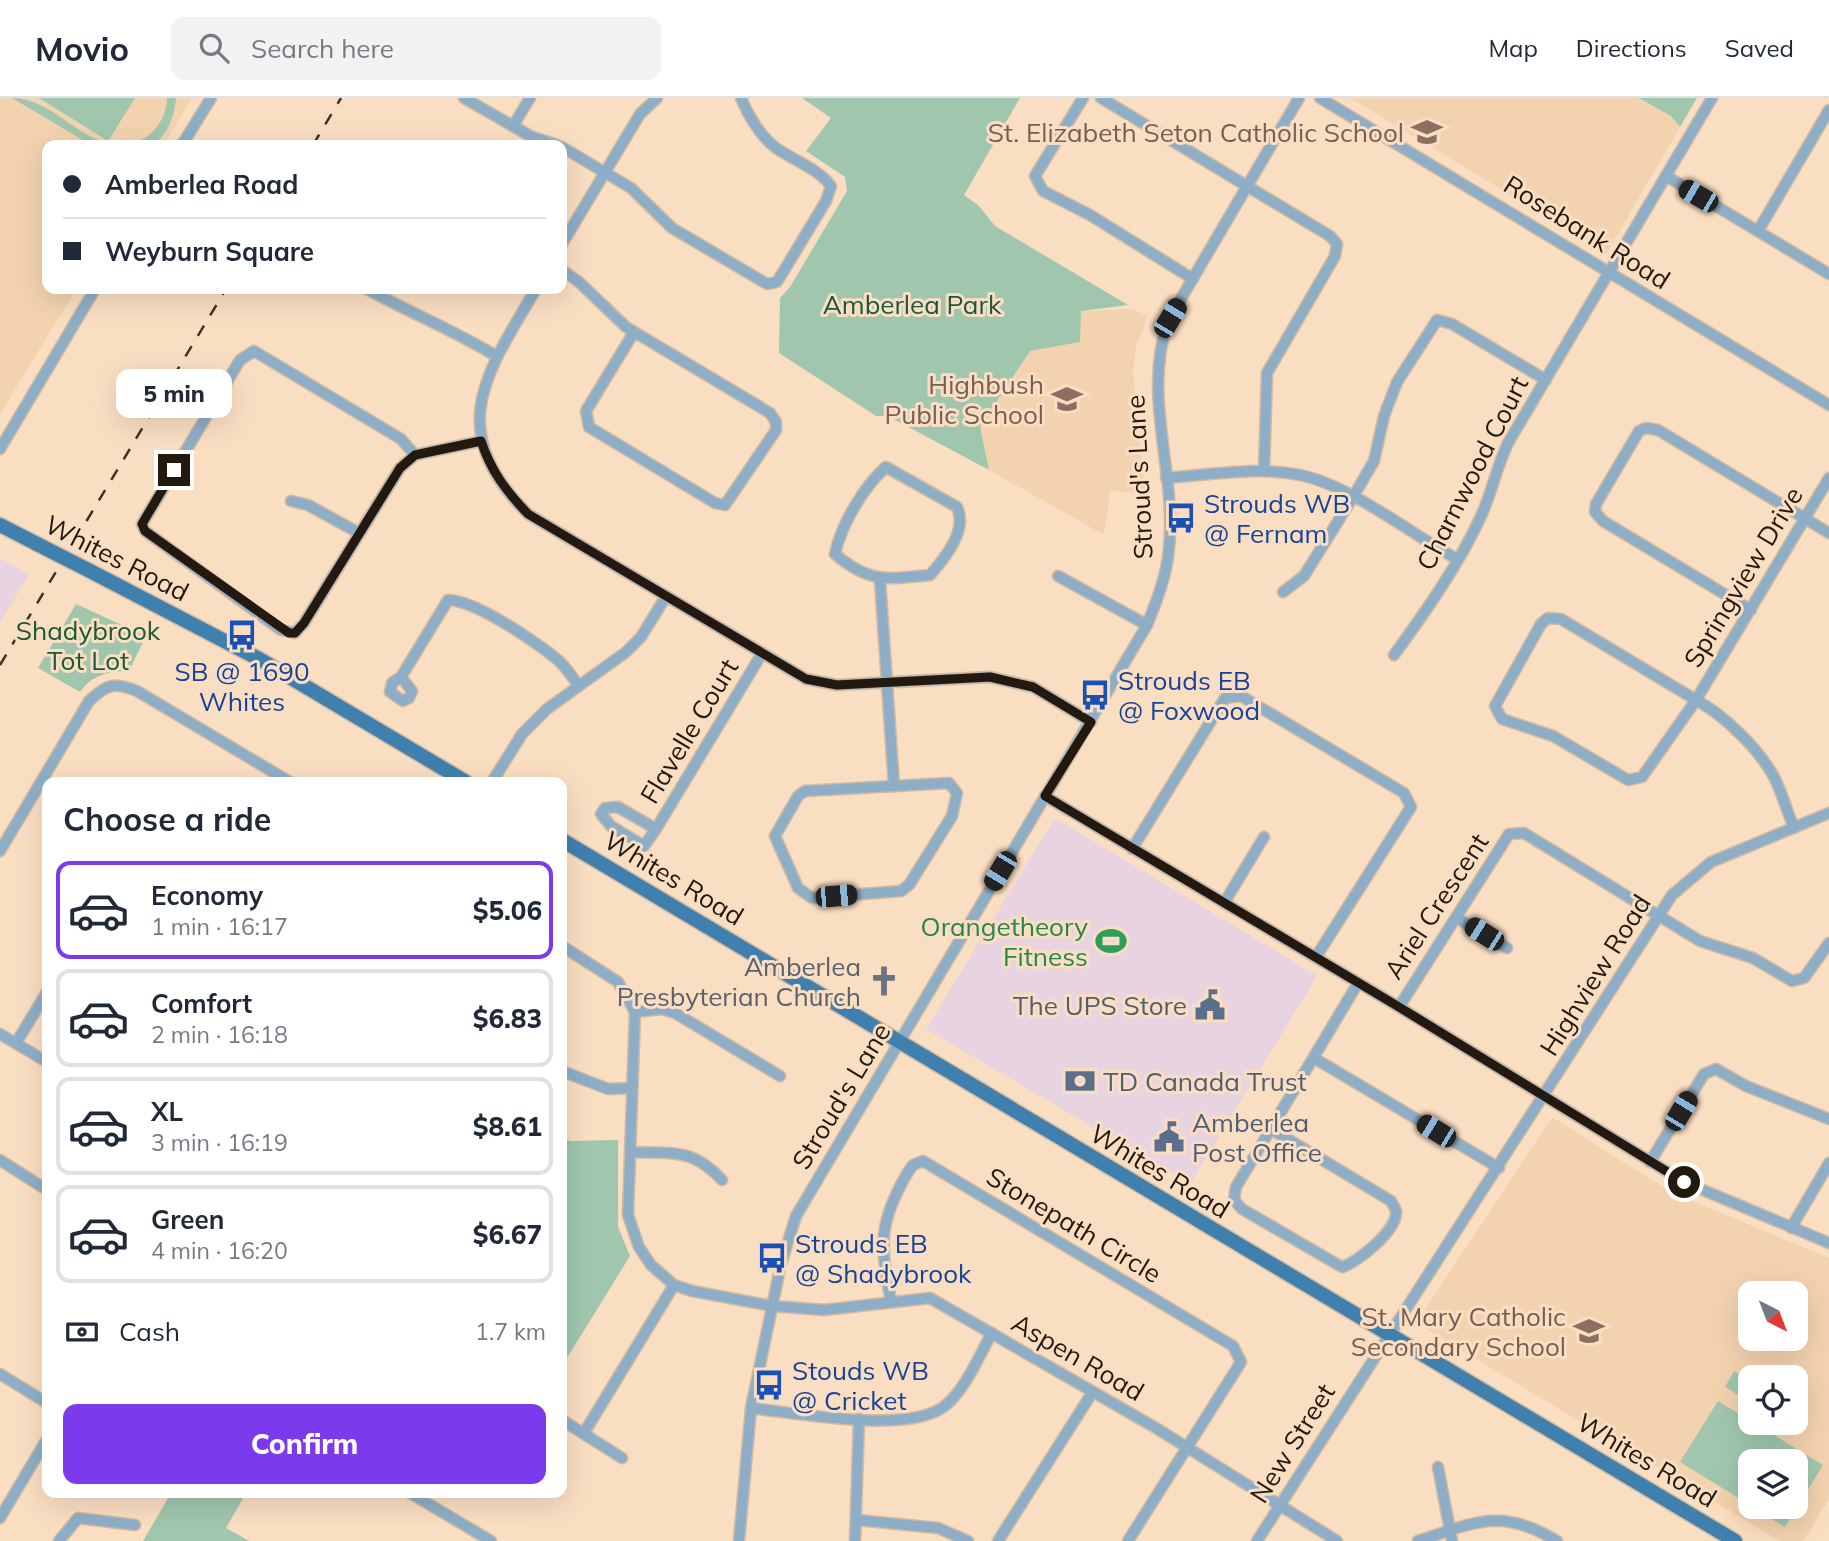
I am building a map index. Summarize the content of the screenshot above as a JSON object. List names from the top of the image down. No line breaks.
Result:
{"streets":{"main road":["Whites Road"],"street":["Rosebank Road","Charnwood Court","Stroud's Lane","Springview Drive","Flavelle Court","Ariel Crescent","Highview Road","Stonepath Circle","Aspen Road","New Street"]},"crossings":[["Rosebank Road","Charnwood Court"],["Stroud's Lane","Whites Road"],["Stroud's Lane","Aspen Road"],["Whites Road","Highview Road"],["Whites Road","New Street"],["Ariel Crescent","Highview Road"],["Highview Road","New Street"],["Stonepath Circle","Aspen Road"],["Aspen Road","New Street"]],"parks":["Amberlea Park","Shadybrook Tot Lot"],"places":{"school or university":["St. Elizabeth Seton Catholic School","Highbush Public School","St. Mary Catholic Secondary School"],"bus stop":["Strouds WB @ Fernam","SB @ 1690 Whites","Strouds EB @ Foxwood","Strouds EB @ Shadybrook","Stouds WB @ Cricket"],"sports":["Orangetheory Fitness"],"church":["Amberlea Presbyterian Church"],"public building":["The UPS Store","Amberlea Post Office"],"bank":["TD Canada Trust"]},"north":"bottom right","page":{"header":"Movio","search":"Search here","nav":["Map","Directions","Saved"],"banner":["Amberlea Road","Weyburn Square"],"bubble":"5 min","heading":"Choose a ride","list":[{"name":"Economy","note":"1 min · 16:17","value":"$5.06"},{"name":"Comfort","note":"2 min · 16:18","value":"$6.83"},{"name":"XL","note":"3 min · 16:19","value":"$8.61"},{"name":"Green","note":"4 min · 16:20","value":"$6.67"}],"pay":["Cash","1.7 km"],"buttons":"Confirm"}}
